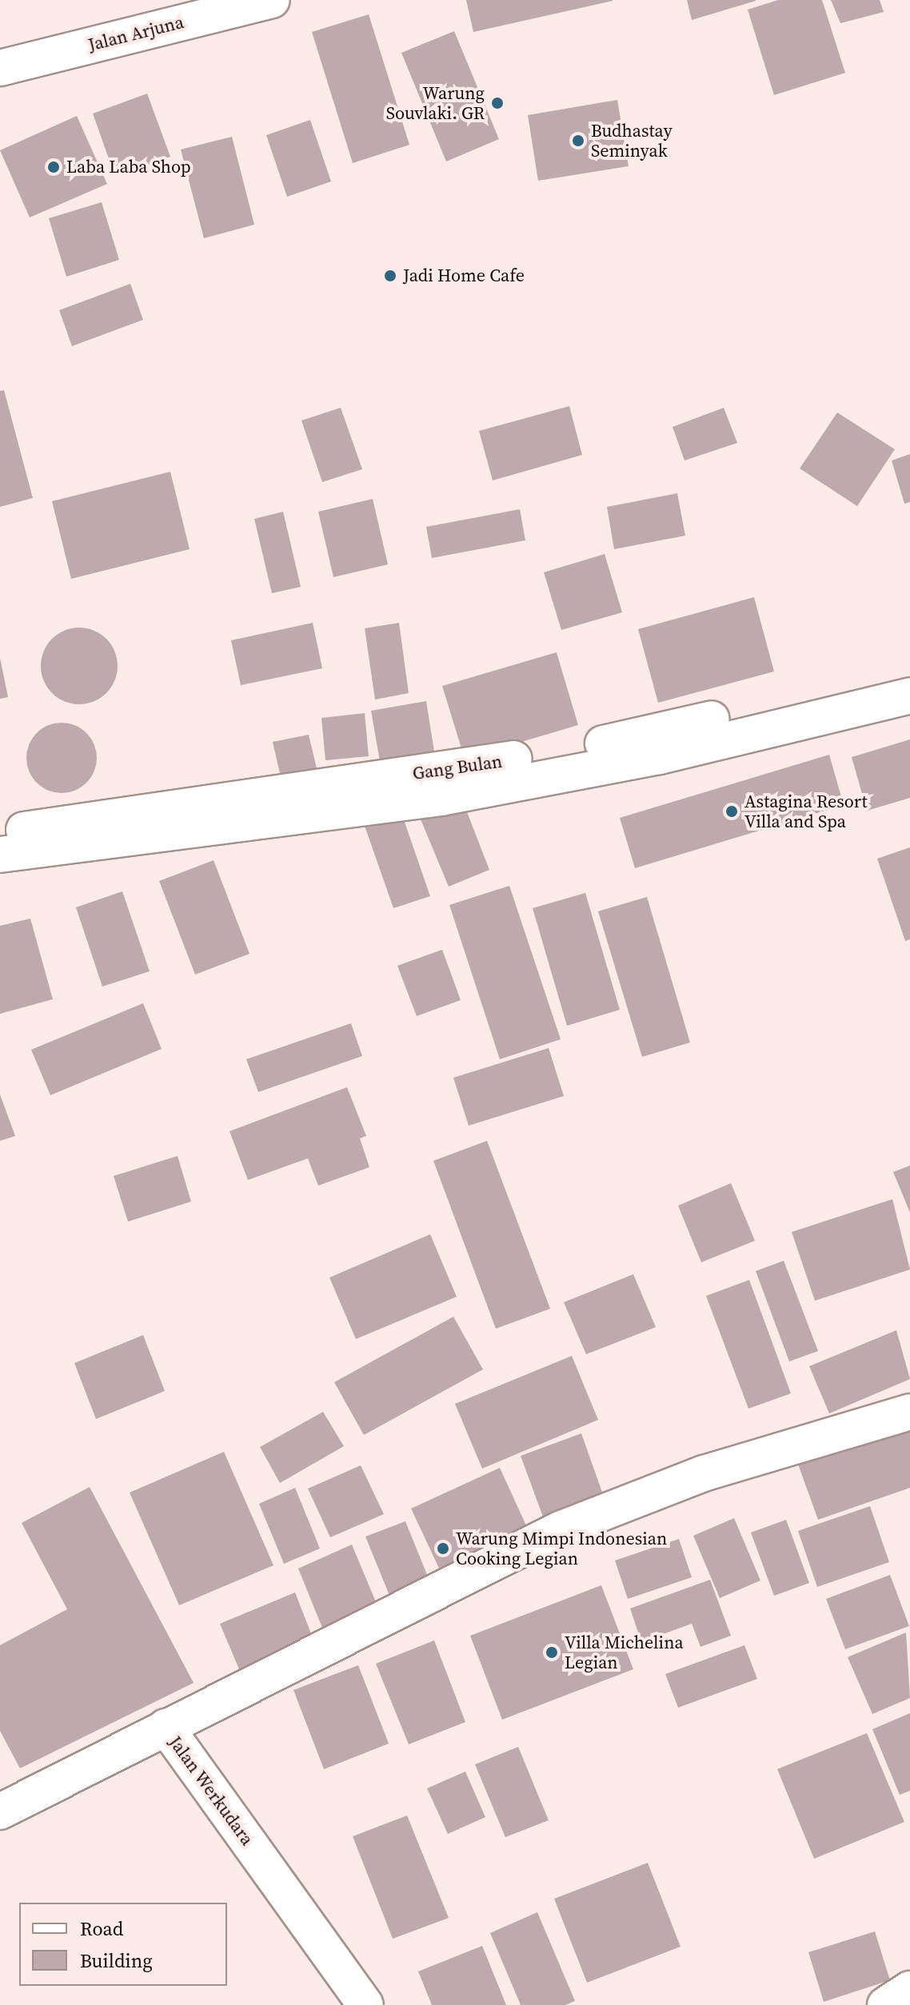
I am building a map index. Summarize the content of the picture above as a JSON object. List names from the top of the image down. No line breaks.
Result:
{"streets":{"street":["Jalan Arjuna","Gang Bulan","Jalan Werkudara"]},"places":["Warung Souvlaki. GR","Budhastay Seminyak","Laba Laba Shop","Jadi Home Cafe","Astagina Resort Villa and Spa","Warung Mimpi Indonesian Cooking Legian","Villa Michelina Legian"],"legend":["Road","Building"]}
